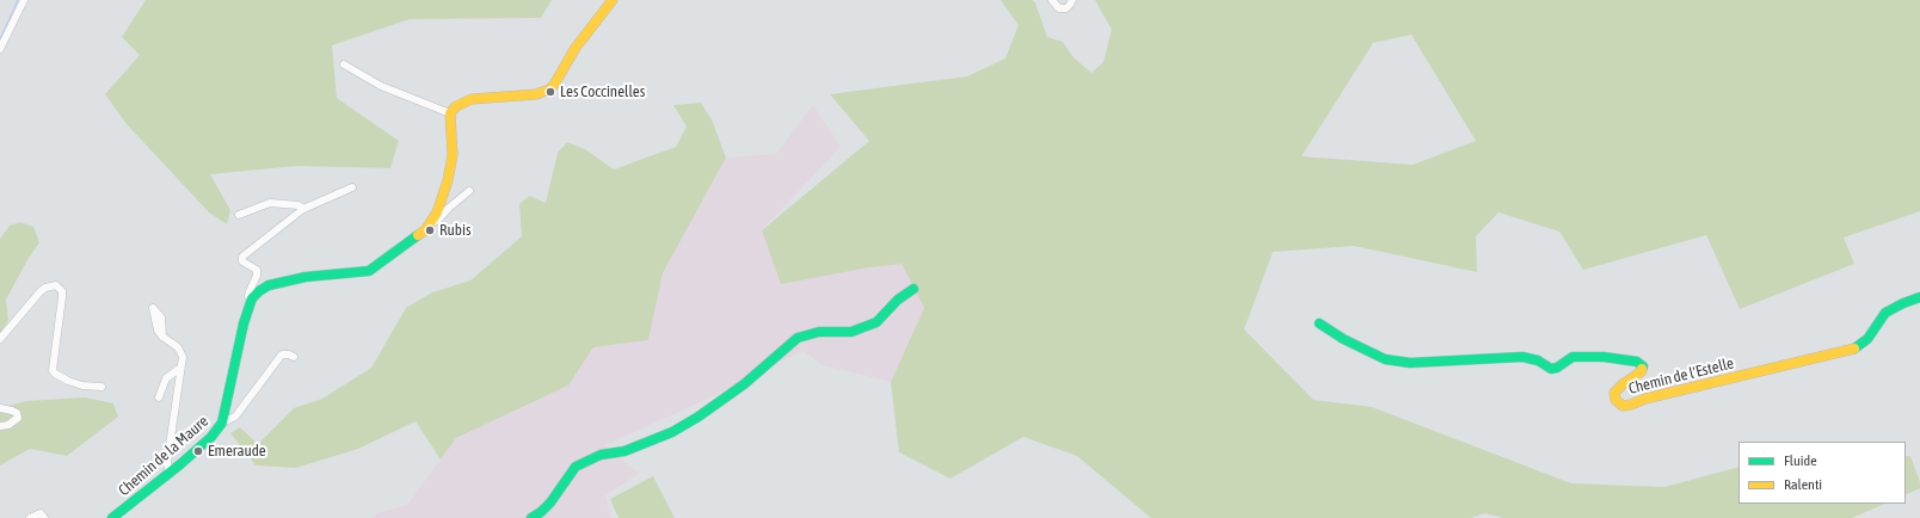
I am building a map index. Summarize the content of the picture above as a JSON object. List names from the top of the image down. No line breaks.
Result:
{"streets":{"street":["Chemin de l'Estelle","Chemin de la Maure"]},"places":["Les Coccinelles","Rubis","Emeraude"],"legend":["Fluide","Ralenti"]}
